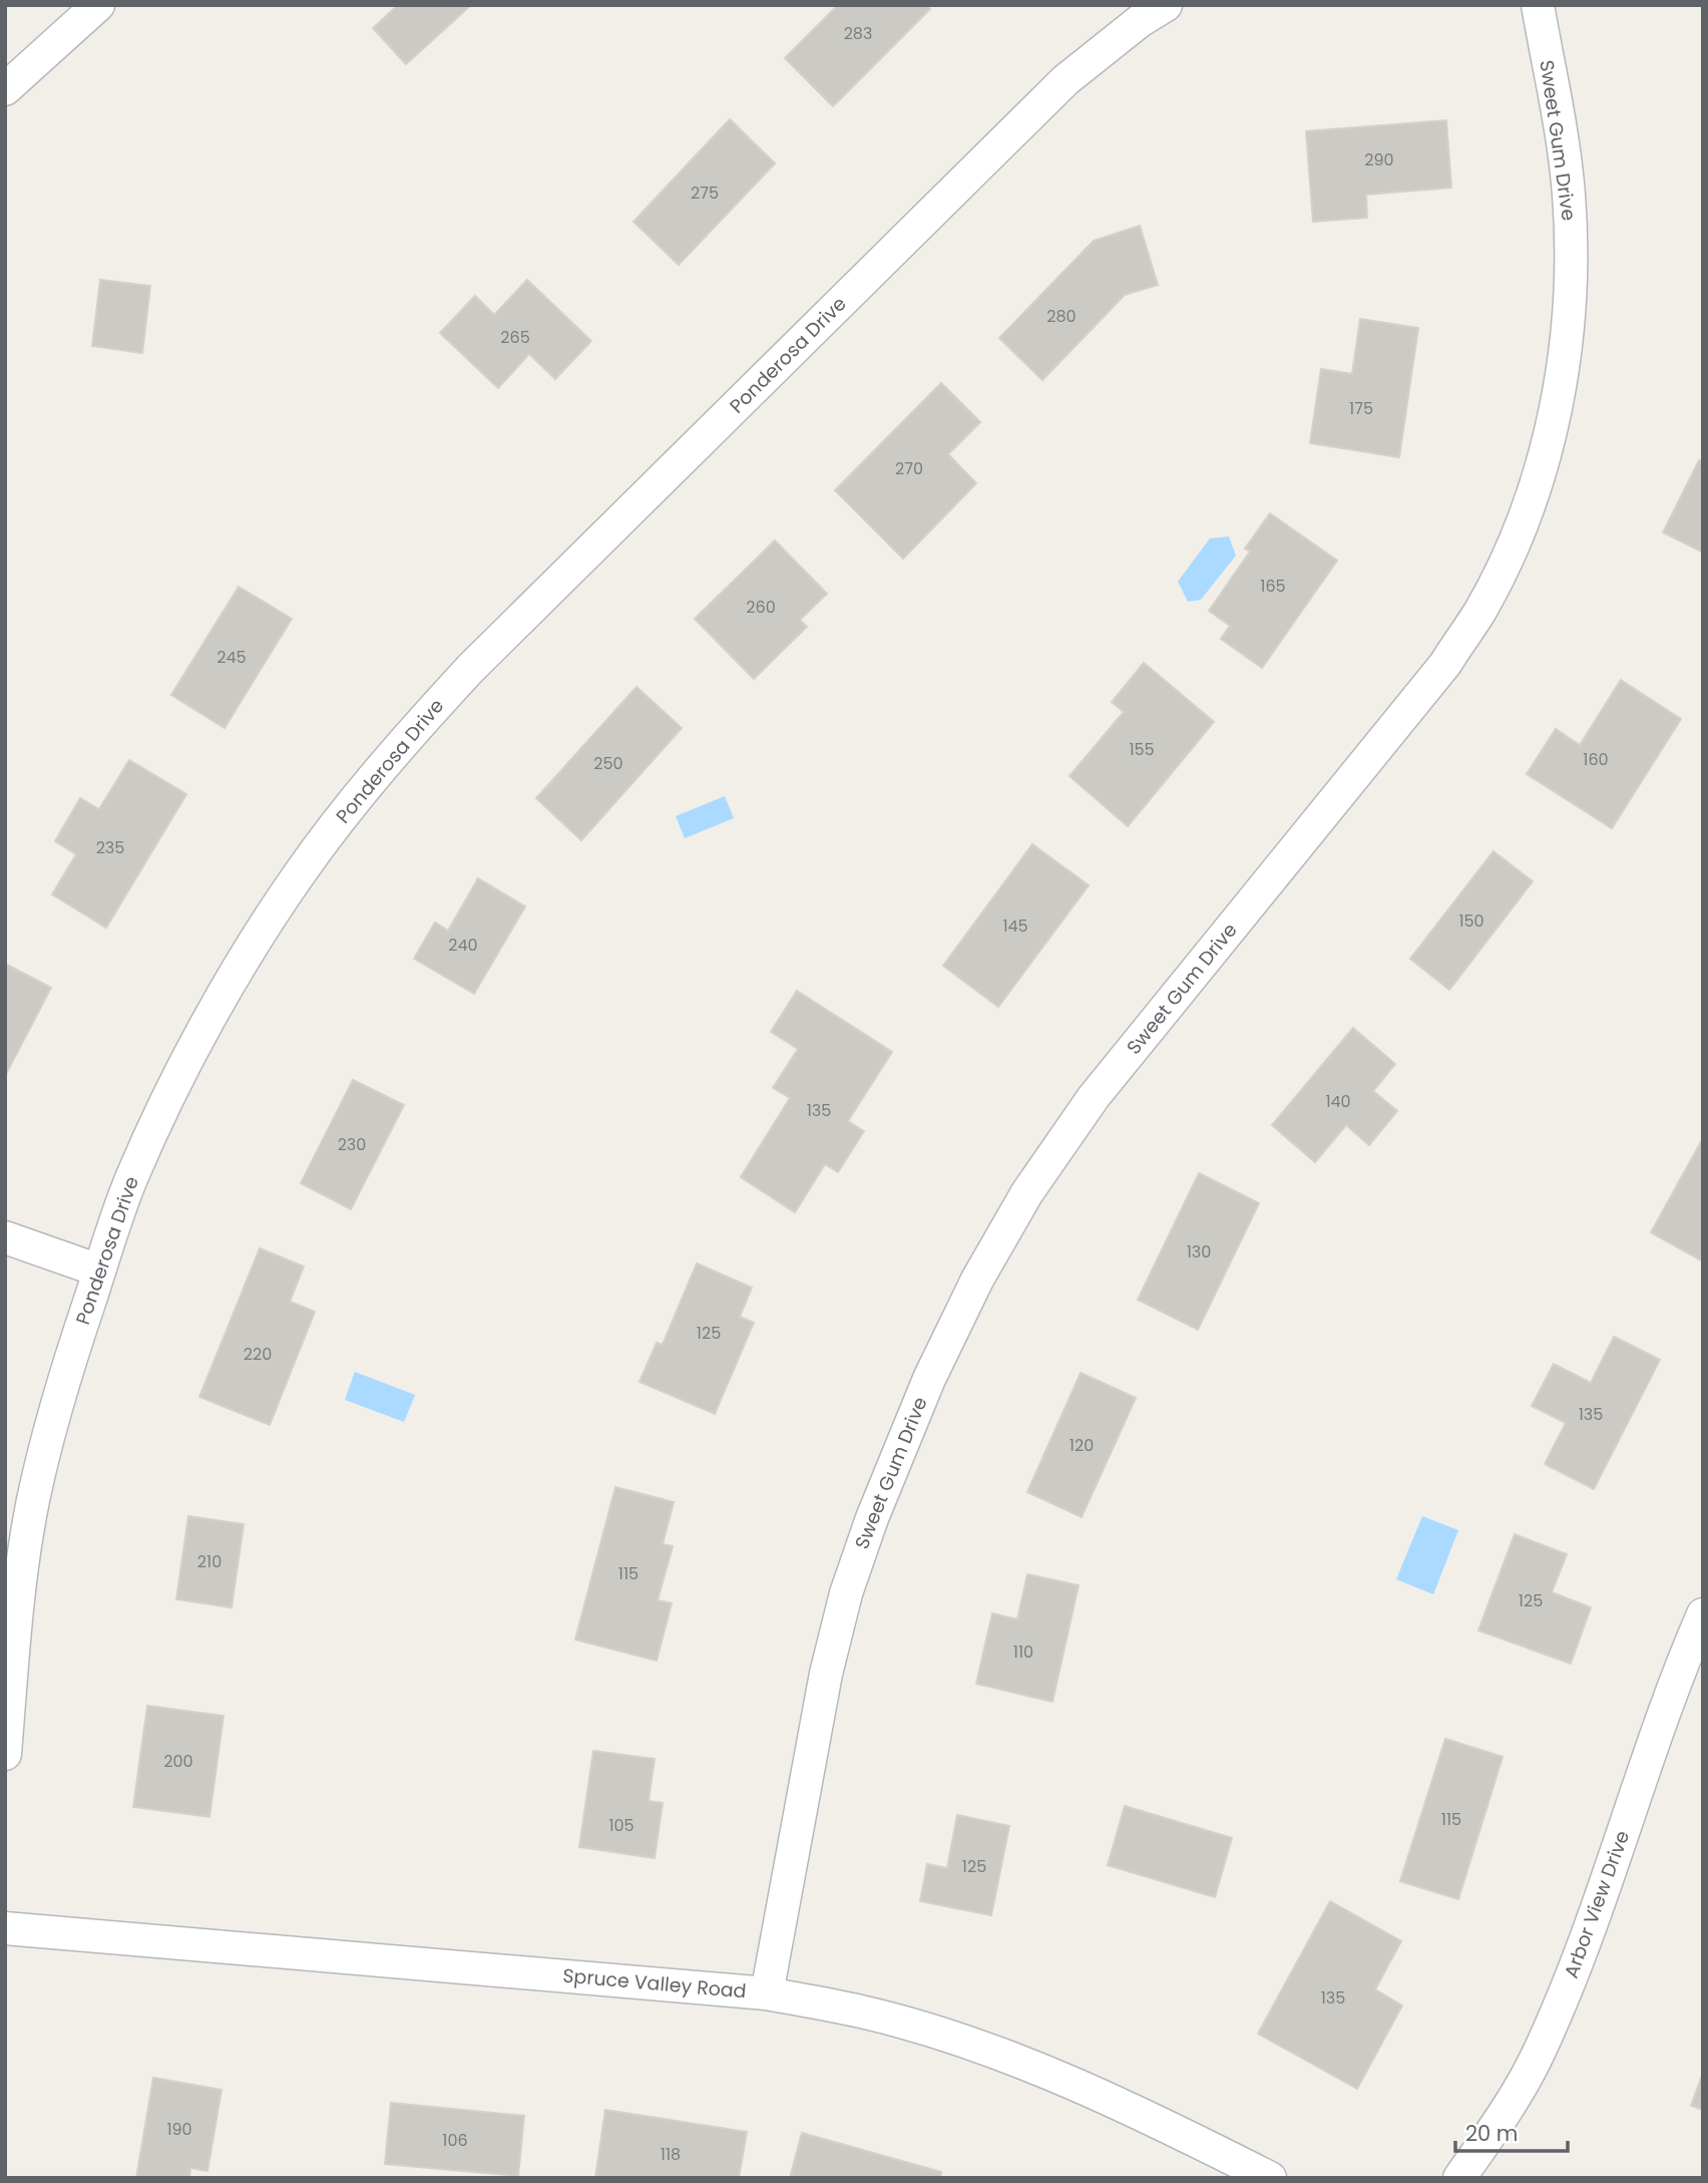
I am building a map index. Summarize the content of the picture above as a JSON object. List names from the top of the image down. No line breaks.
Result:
{"streets":{"street":["Sweet Gum Drive","Ponderosa Drive","Arbor View Drive","Spruce Valley Road"]},"crossings":[["Sweet Gum Drive","Spruce Valley Road"]],"house_numbers":["283","290","275","280","265","175","270","165","260","245","155","160","250","235","150","145","240","140","135","230","130","125","220","135","120","210","115","125","110","200","115","105","125","135","190","106","118"],"scale_bar":"20 m"}
